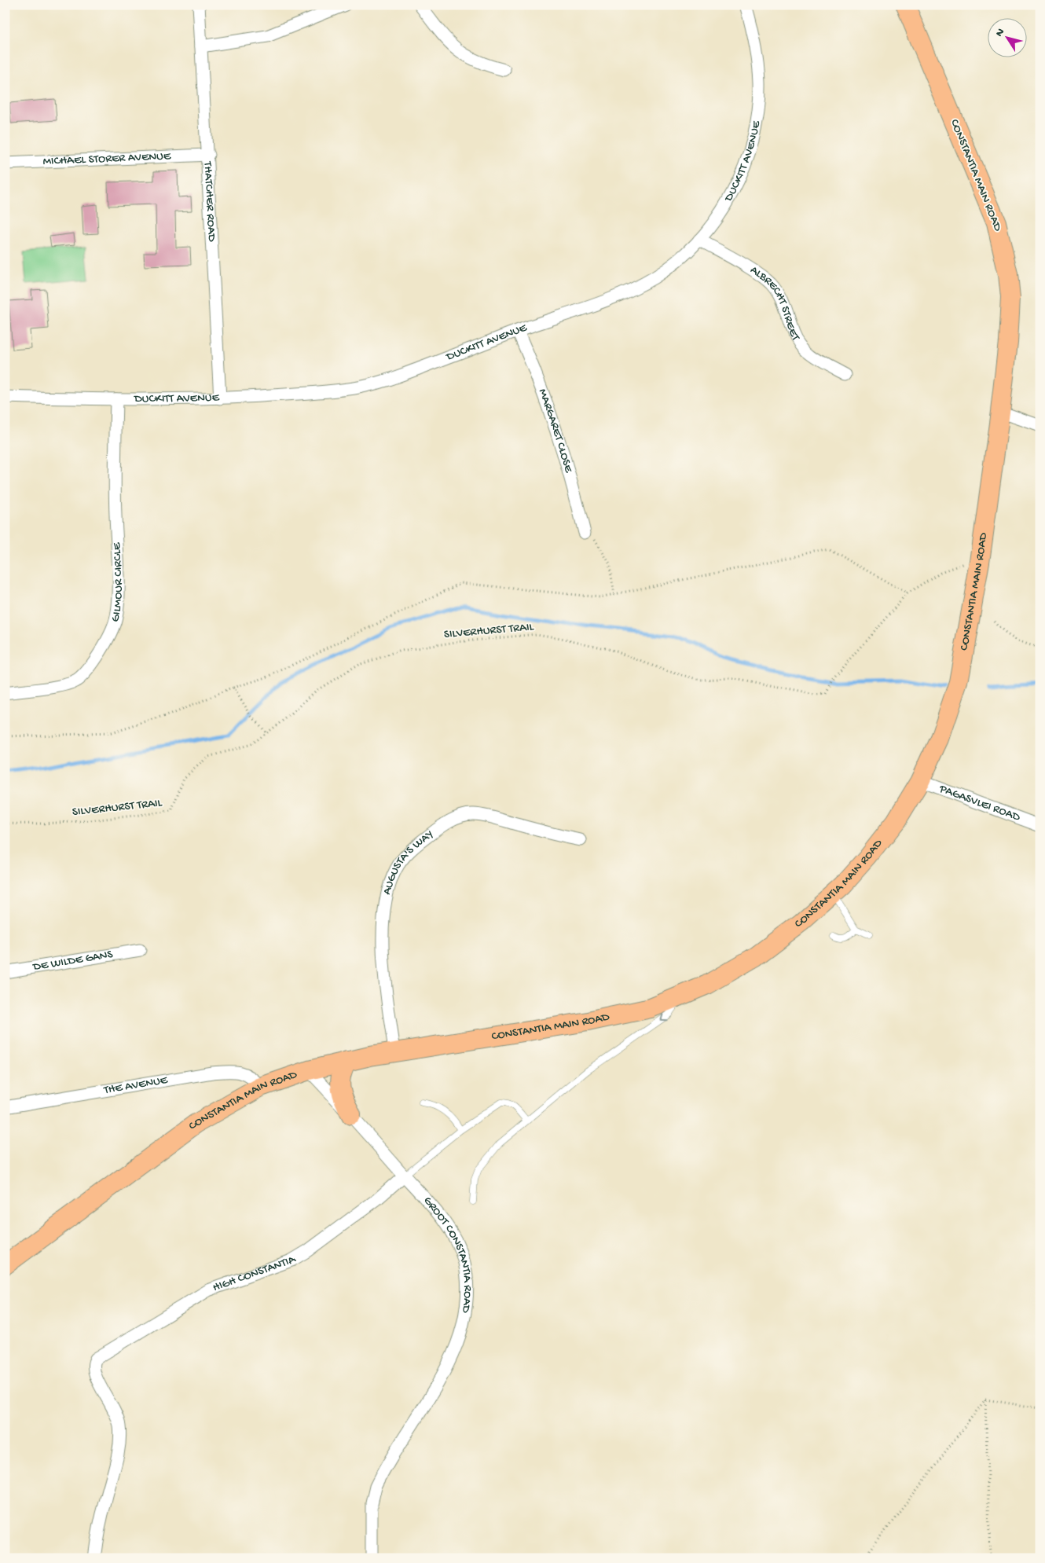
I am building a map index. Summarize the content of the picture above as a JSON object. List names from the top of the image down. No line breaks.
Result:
{"streets":{"main road":["CONSTANTIA MAIN ROAD"],"street":["MICHAEL STORER AVENUE","DUCKITT AVENUE","THATCHER ROAD","ALBRECHT STREET","MARGARET CLOSE","GILMOUR CIRCLE","PAGASVLEI ROAD","AUGUSTA'S WAY","DE WILDE GANS","THE AVENUE","GROOT CONSTANTIA ROAD","HIGH CONSTANTIA"],"path":["SILVERHURST TRAIL"]},"crossings":[["MICHAEL STORER AVENUE","THATCHER ROAD"],["DUCKITT AVENUE","THATCHER ROAD"],["DUCKITT AVENUE","ALBRECHT STREET"],["DUCKITT AVENUE","MARGARET CLOSE"],["DUCKITT AVENUE","GILMOUR CIRCLE"],["CONSTANTIA MAIN ROAD","PAGASVLEI ROAD"],["CONSTANTIA MAIN ROAD","AUGUSTA'S WAY"],["CONSTANTIA MAIN ROAD","THE AVENUE"],["CONSTANTIA MAIN ROAD","GROOT CONSTANTIA ROAD"],["GROOT CONSTANTIA ROAD","HIGH CONSTANTIA"]],"north":"top left"}
